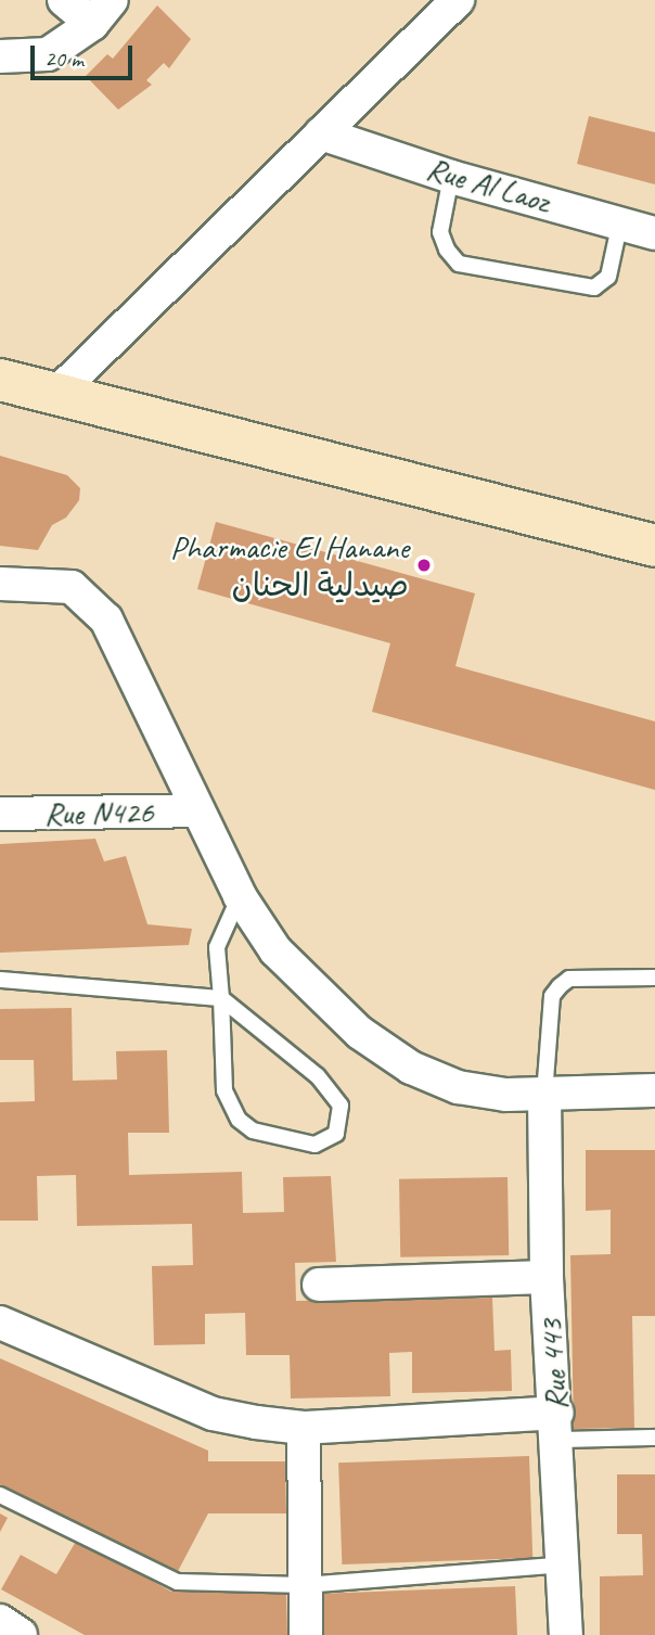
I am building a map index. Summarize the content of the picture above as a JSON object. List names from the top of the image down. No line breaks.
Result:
{"streets":{"street":["Rue Al Laoz","Rue N426","Rue 443"]},"places":["Pharmacie El Hanane صيدلية الحنان"],"scale_bar":"20 m"}
